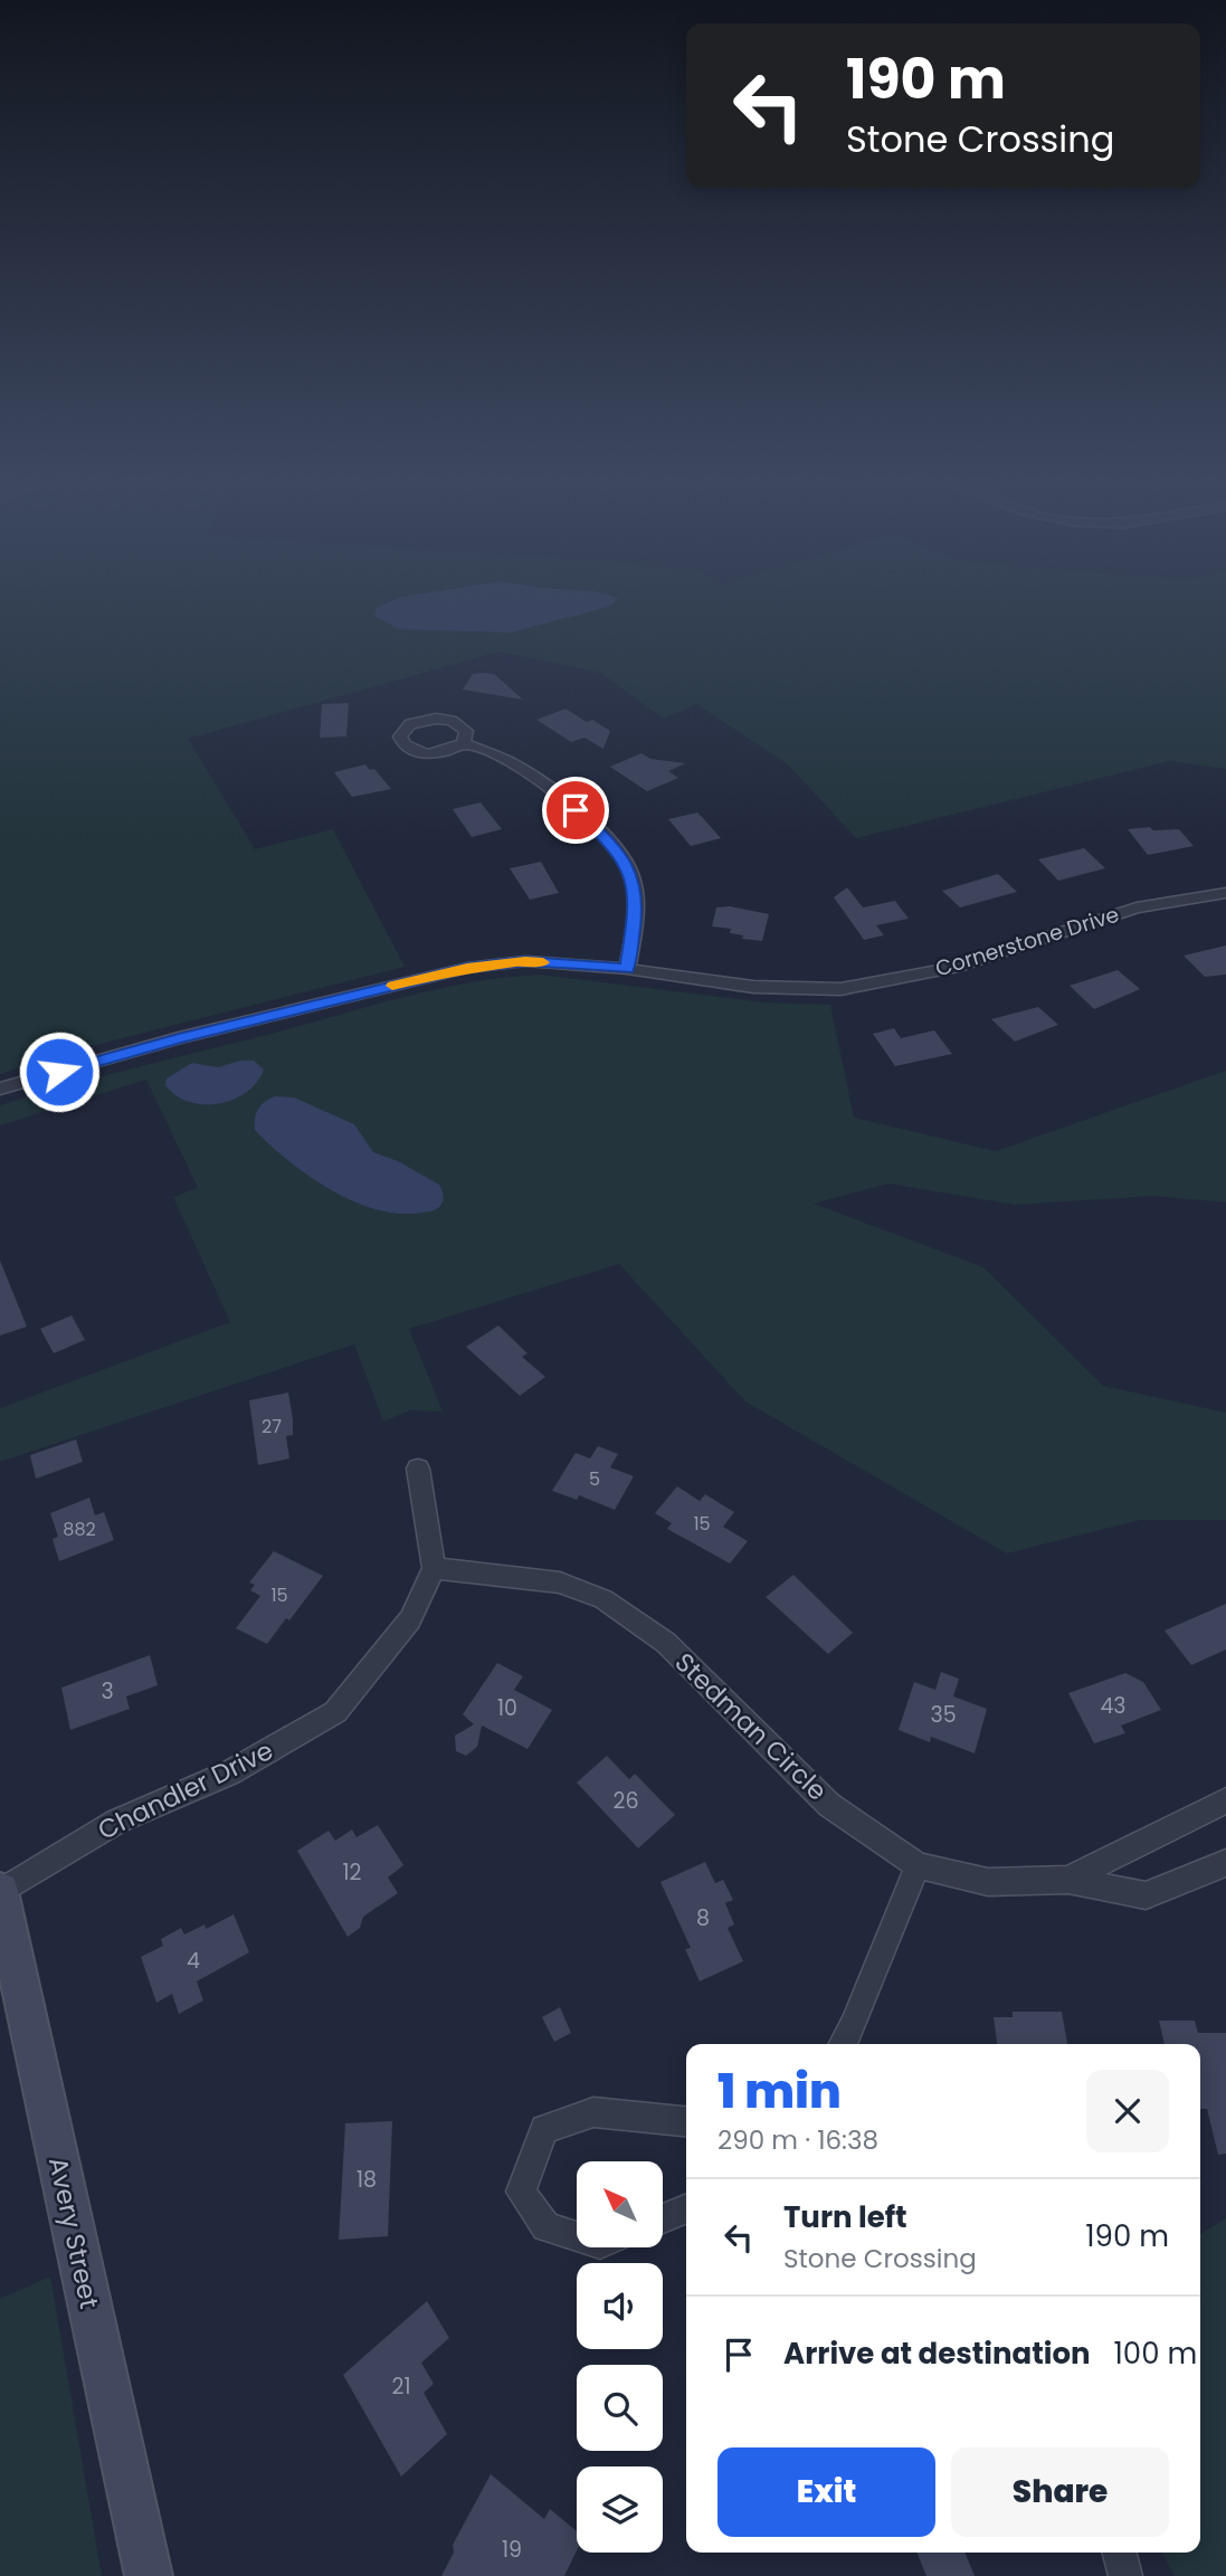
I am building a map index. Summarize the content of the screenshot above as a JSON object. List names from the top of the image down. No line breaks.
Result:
{"streets":{"main road":["Avery Street"],"street":["Cornerstone Drive","Stedman Circle","Chandler Drive"]},"crossings":[["Stedman Circle","Chandler Drive"],["Chandler Drive","Avery Street"]],"house_numbers":["27","5","15","882","15","3","43","10","35","26","12","8","4","18","21","19"],"north":"top left","page":{"turn":["190 m","Stone Crossing"],"heading":["1 min","290 m · 16:38"],"list":[{"name":"Turn left","note":"Stone Crossing","value":"190 m"},{"name":"Arrive at destination","value":"100 m"}],"buttons":["Exit","Share"]}}
